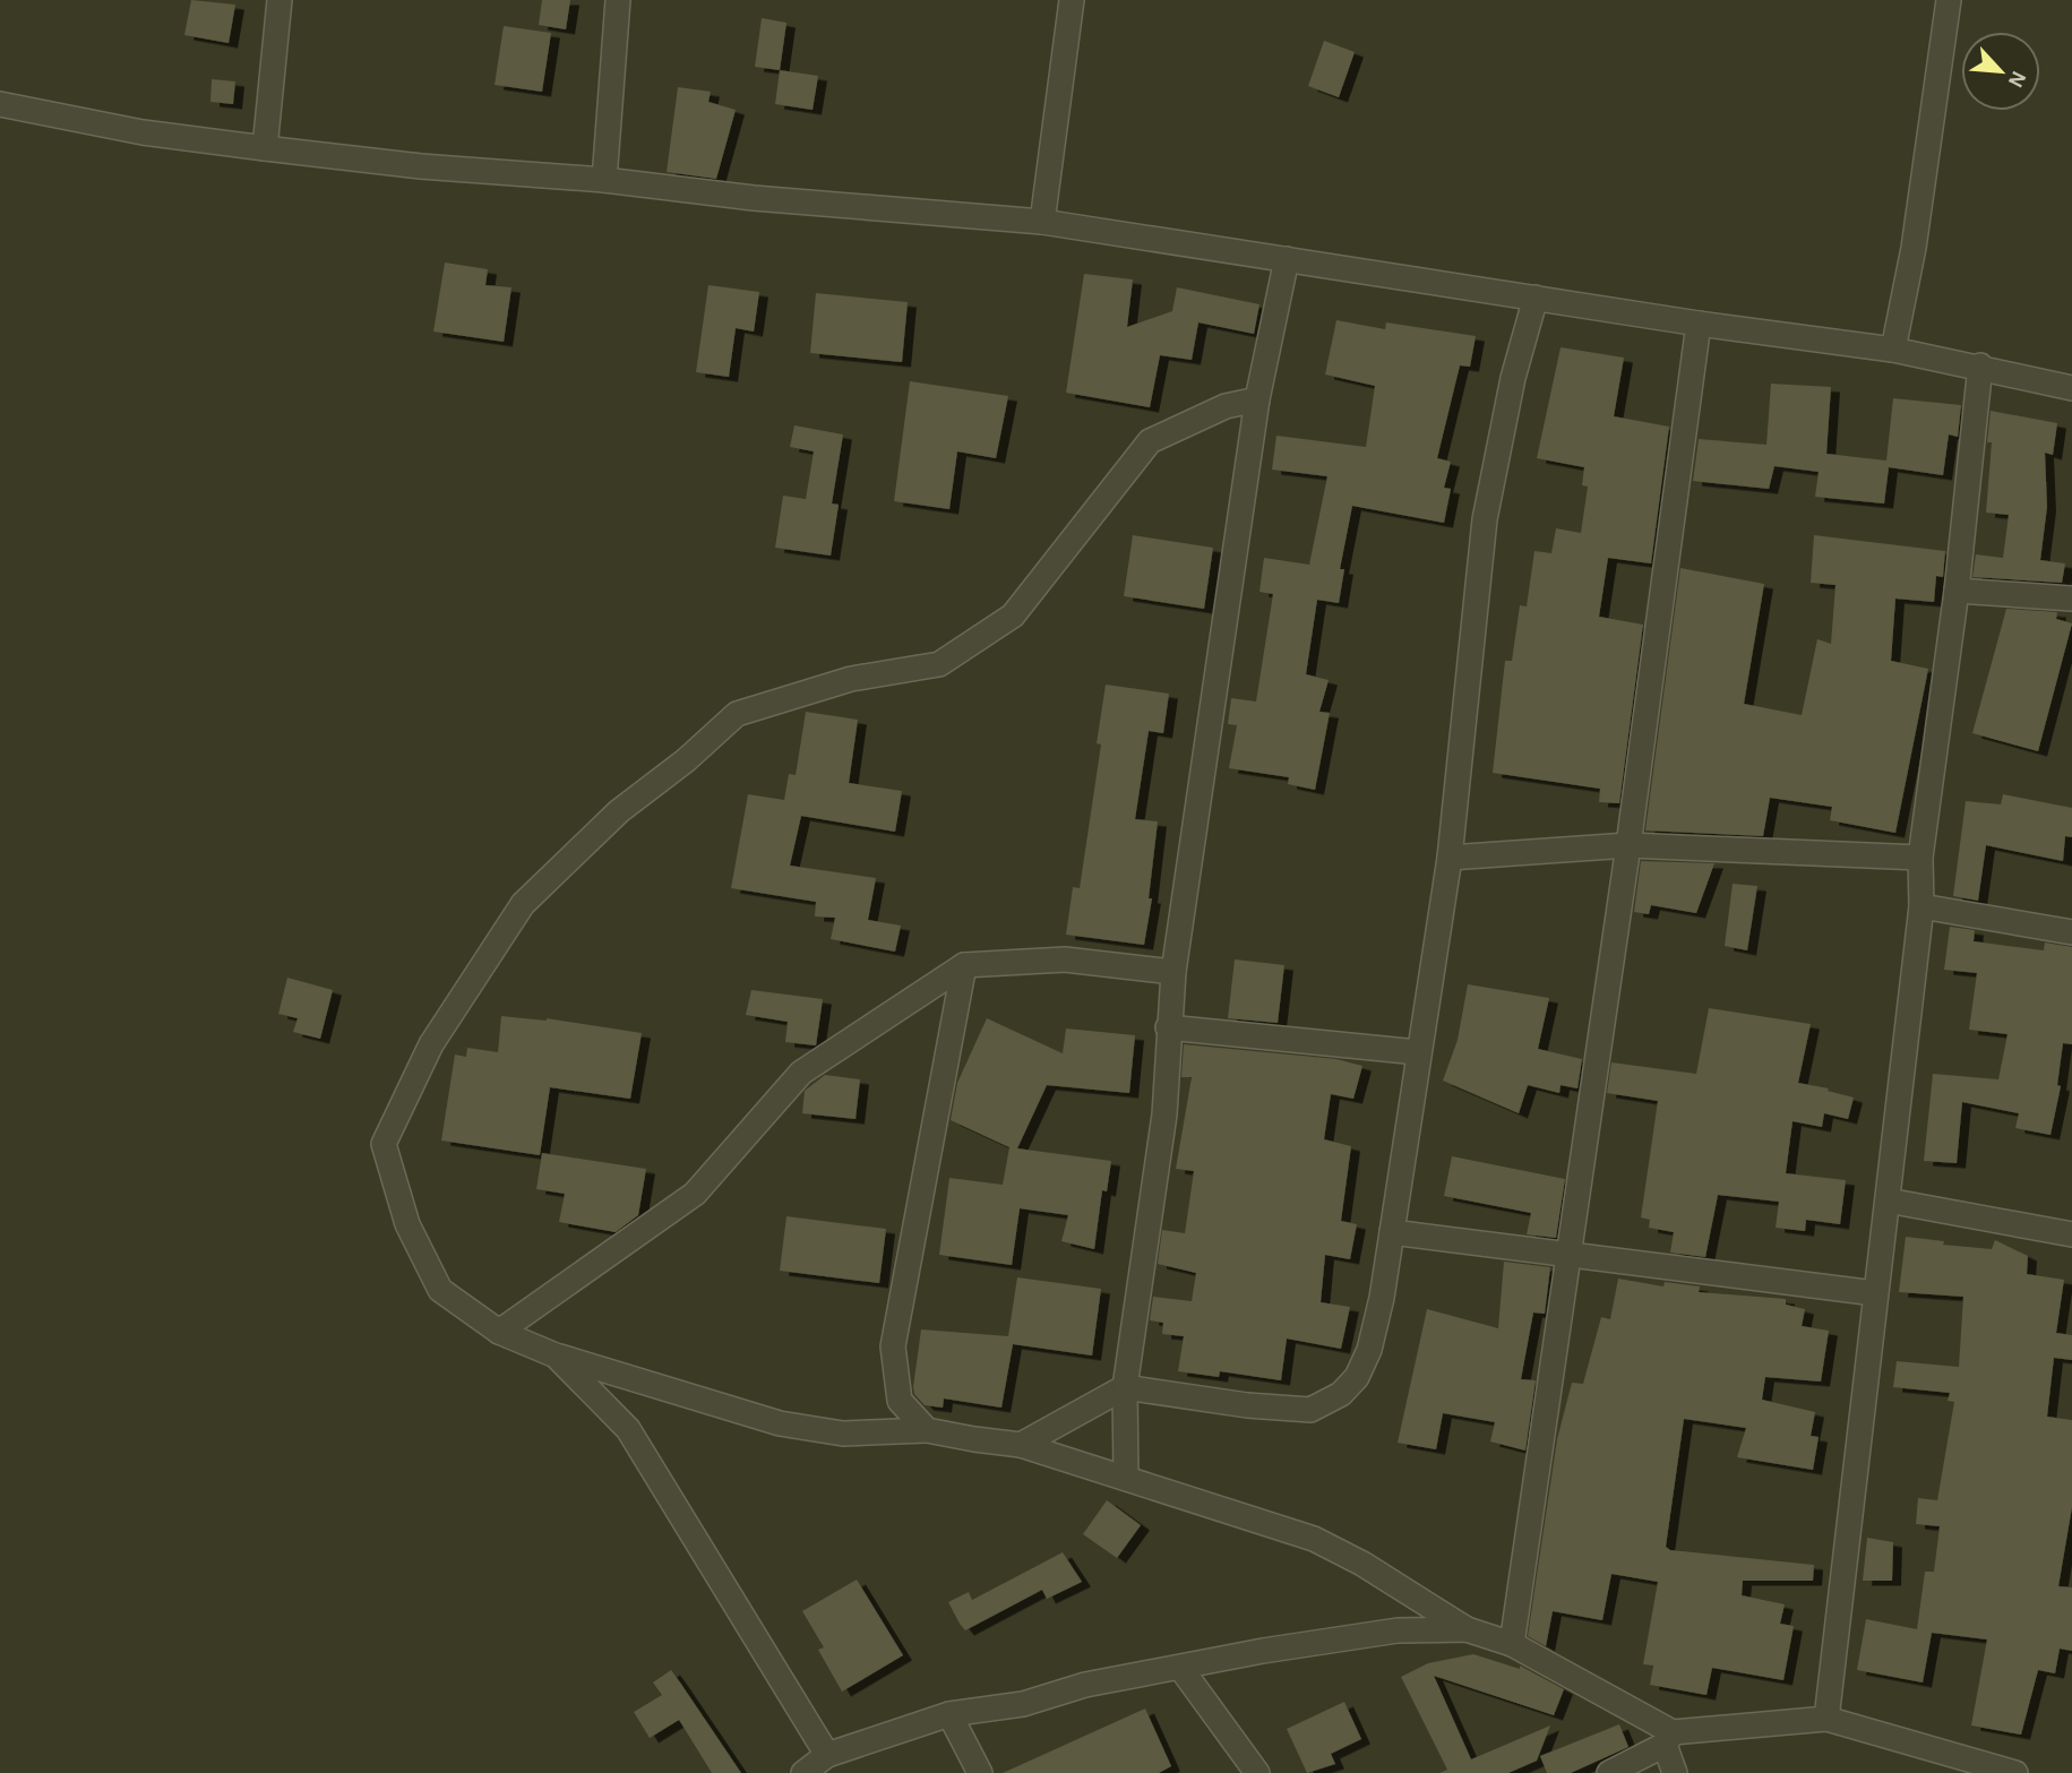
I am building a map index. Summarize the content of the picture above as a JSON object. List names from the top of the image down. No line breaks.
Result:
{"north":"bottom right"}
